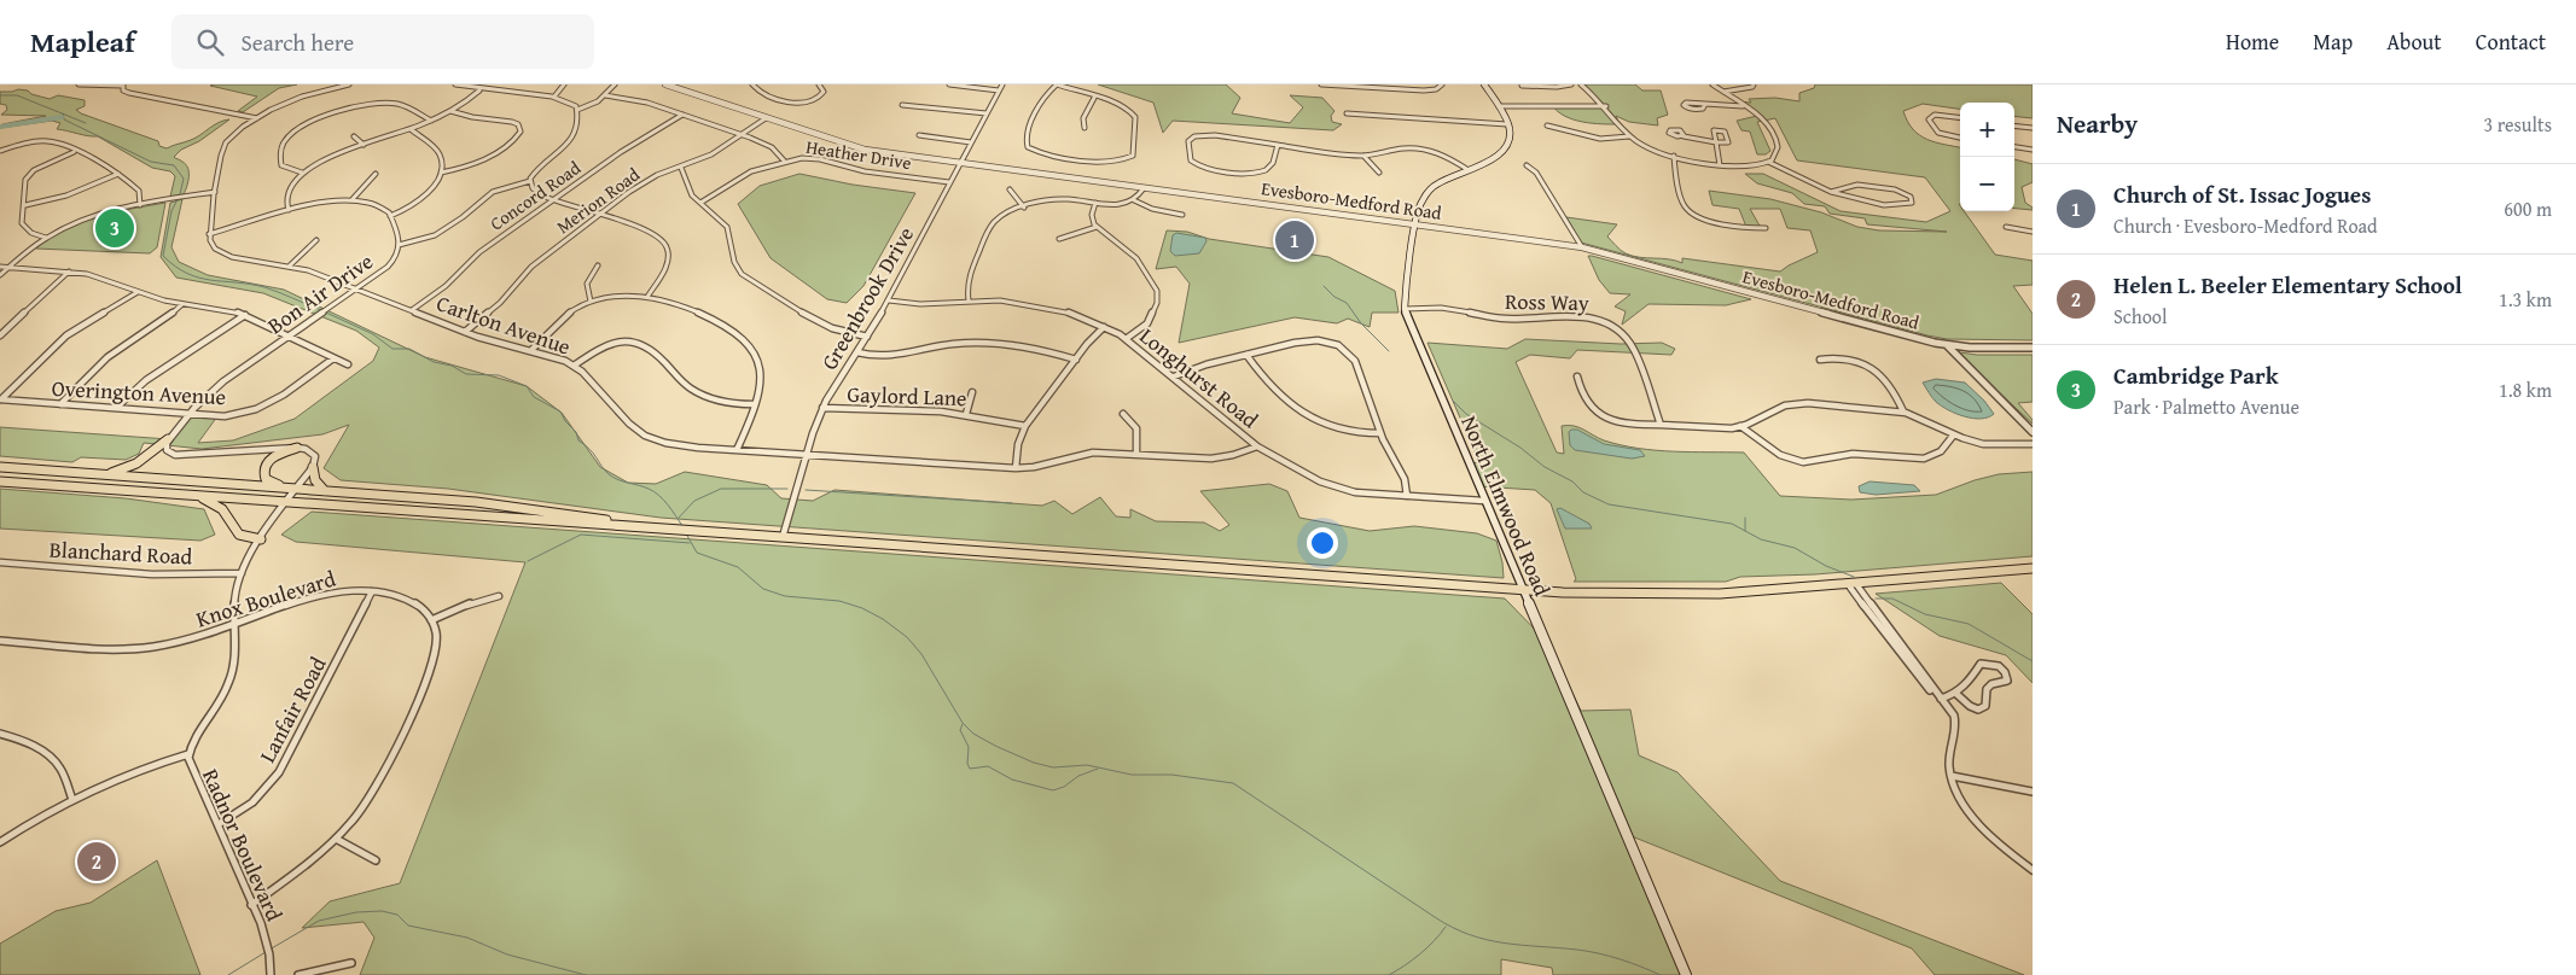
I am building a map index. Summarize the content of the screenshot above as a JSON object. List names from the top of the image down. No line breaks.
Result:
{"streets":{"main road":["North Elmwood Road"],"street":["Heather Drive","Concord Road","Merion Road","Evesboro-Medford Road","Bon Air Drive","Greenbrook Drive","Ross Way","Carlton Avenue","Longhurst Road","Overington Avenue","Gaylord Lane","Blanchard Road","Knox Boulevard","Lanfair Road","Radnor Boulevard"]},"crossings":[["Heather Drive","Greenbrook Drive"],["Concord Road","Carlton Avenue"],["Merion Road","Evesboro-Medford Road"],["Merion Road","Carlton Avenue"],["Evesboro-Medford Road","Greenbrook Drive"],["Evesboro-Medford Road","North Elmwood Road"],["Bon Air Drive","Carlton Avenue"],["Bon Air Drive","Overington Avenue"],["Greenbrook Drive","Carlton Avenue"],["Greenbrook Drive","Longhurst Road"],["Greenbrook Drive","Gaylord Lane"],["Ross Way","North Elmwood Road"],["Carlton Avenue","Longhurst Road"],["Longhurst Road","North Elmwood Road"],["Blanchard Road","Radnor Boulevard"],["Knox Boulevard","Lanfair Road"],["Knox Boulevard","Radnor Boulevard"],["Lanfair Road","Radnor Boulevard"]],"page":{"header":"Mapleaf","search":"Search here","nav":["Home","Map","About","Contact"],"heading":["Nearby","3 results"],"map_buttons":["+","−"],"list":[{"mark":"1","name":"Church of St. Issac Jogues","note":"Church · Evesboro-Medford Road","value":"600 m"},{"mark":"2","name":"Helen L. Beeler Elementary School","note":"School","value":"1.3 km"},{"mark":"3","name":"Cambridge Park","note":"Park · Palmetto Avenue","value":"1.8 km"}],"pins":["3","1","2"]}}
